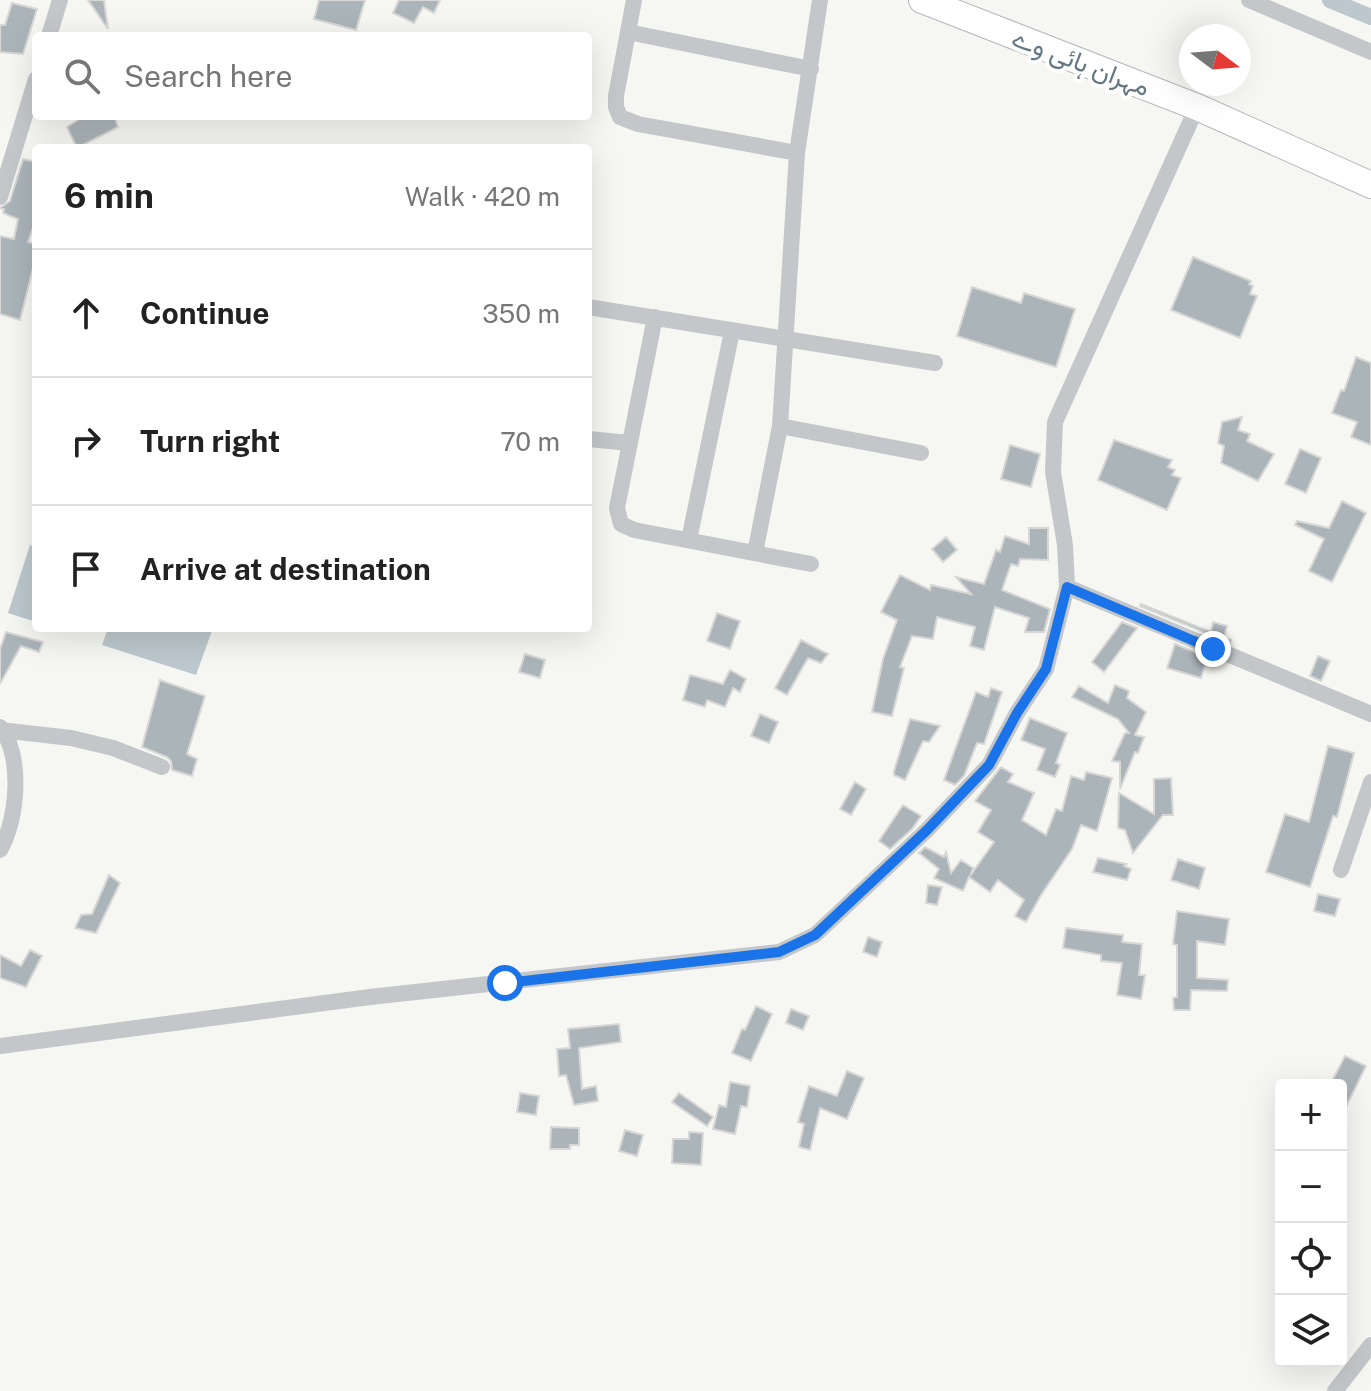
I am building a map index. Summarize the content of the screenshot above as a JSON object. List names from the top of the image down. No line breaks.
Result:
{"streets":{"main road":["مہران ہائی وے"]},"north":"right","page":{"search":"Search here","heading":["6 min","Walk · 420 m"],"list":[["Continue","350 m"],["Turn right","70 m"],"Arrive at destination"],"map_buttons":["+","−"]}}
